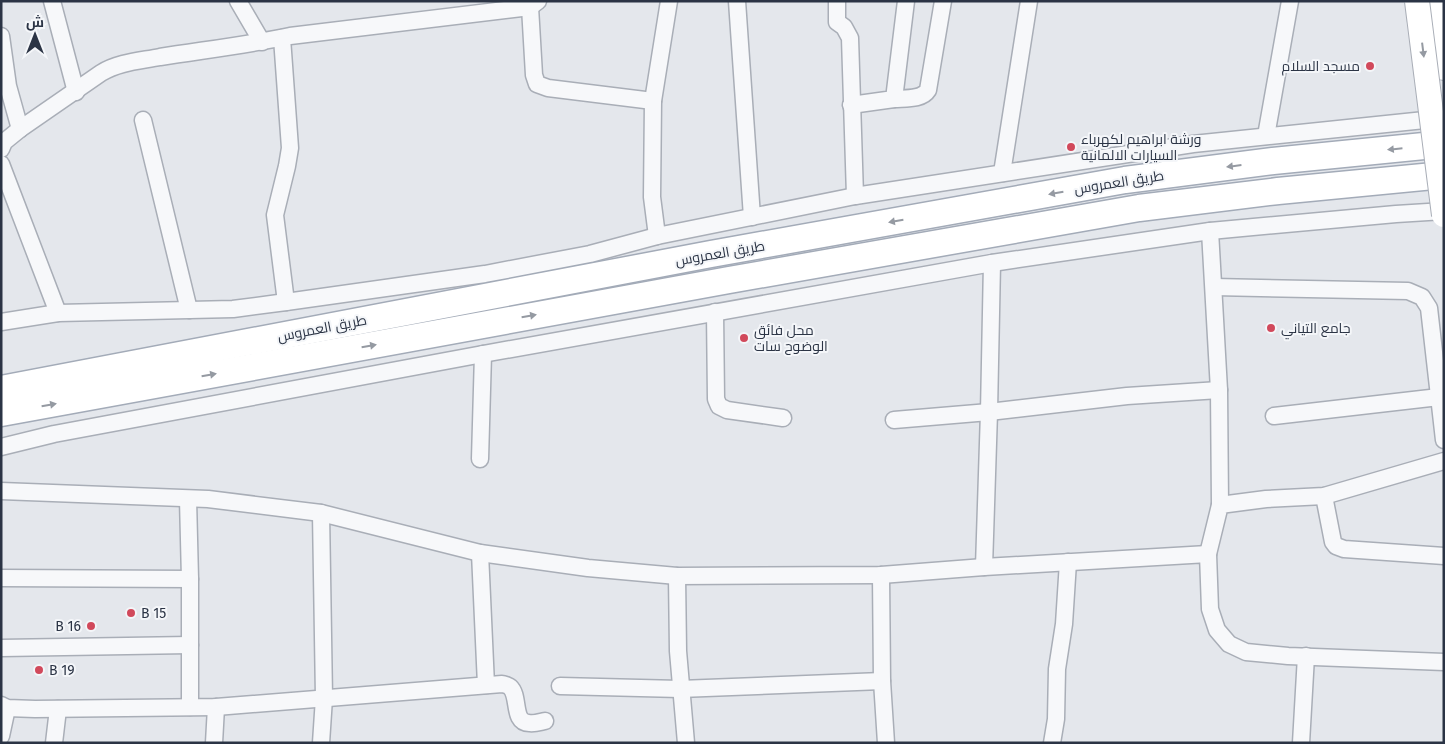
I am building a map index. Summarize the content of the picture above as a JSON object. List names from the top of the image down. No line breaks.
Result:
{"streets":{"main road":["طريق العمروس"]},"places":["مسجد السلام","ورشة ابراهيم لكهرباء السيارات الالمانية","جامع التياني","محل فائق الوضوح سات","B 15","B 16","B 19"],"north":"top"}
